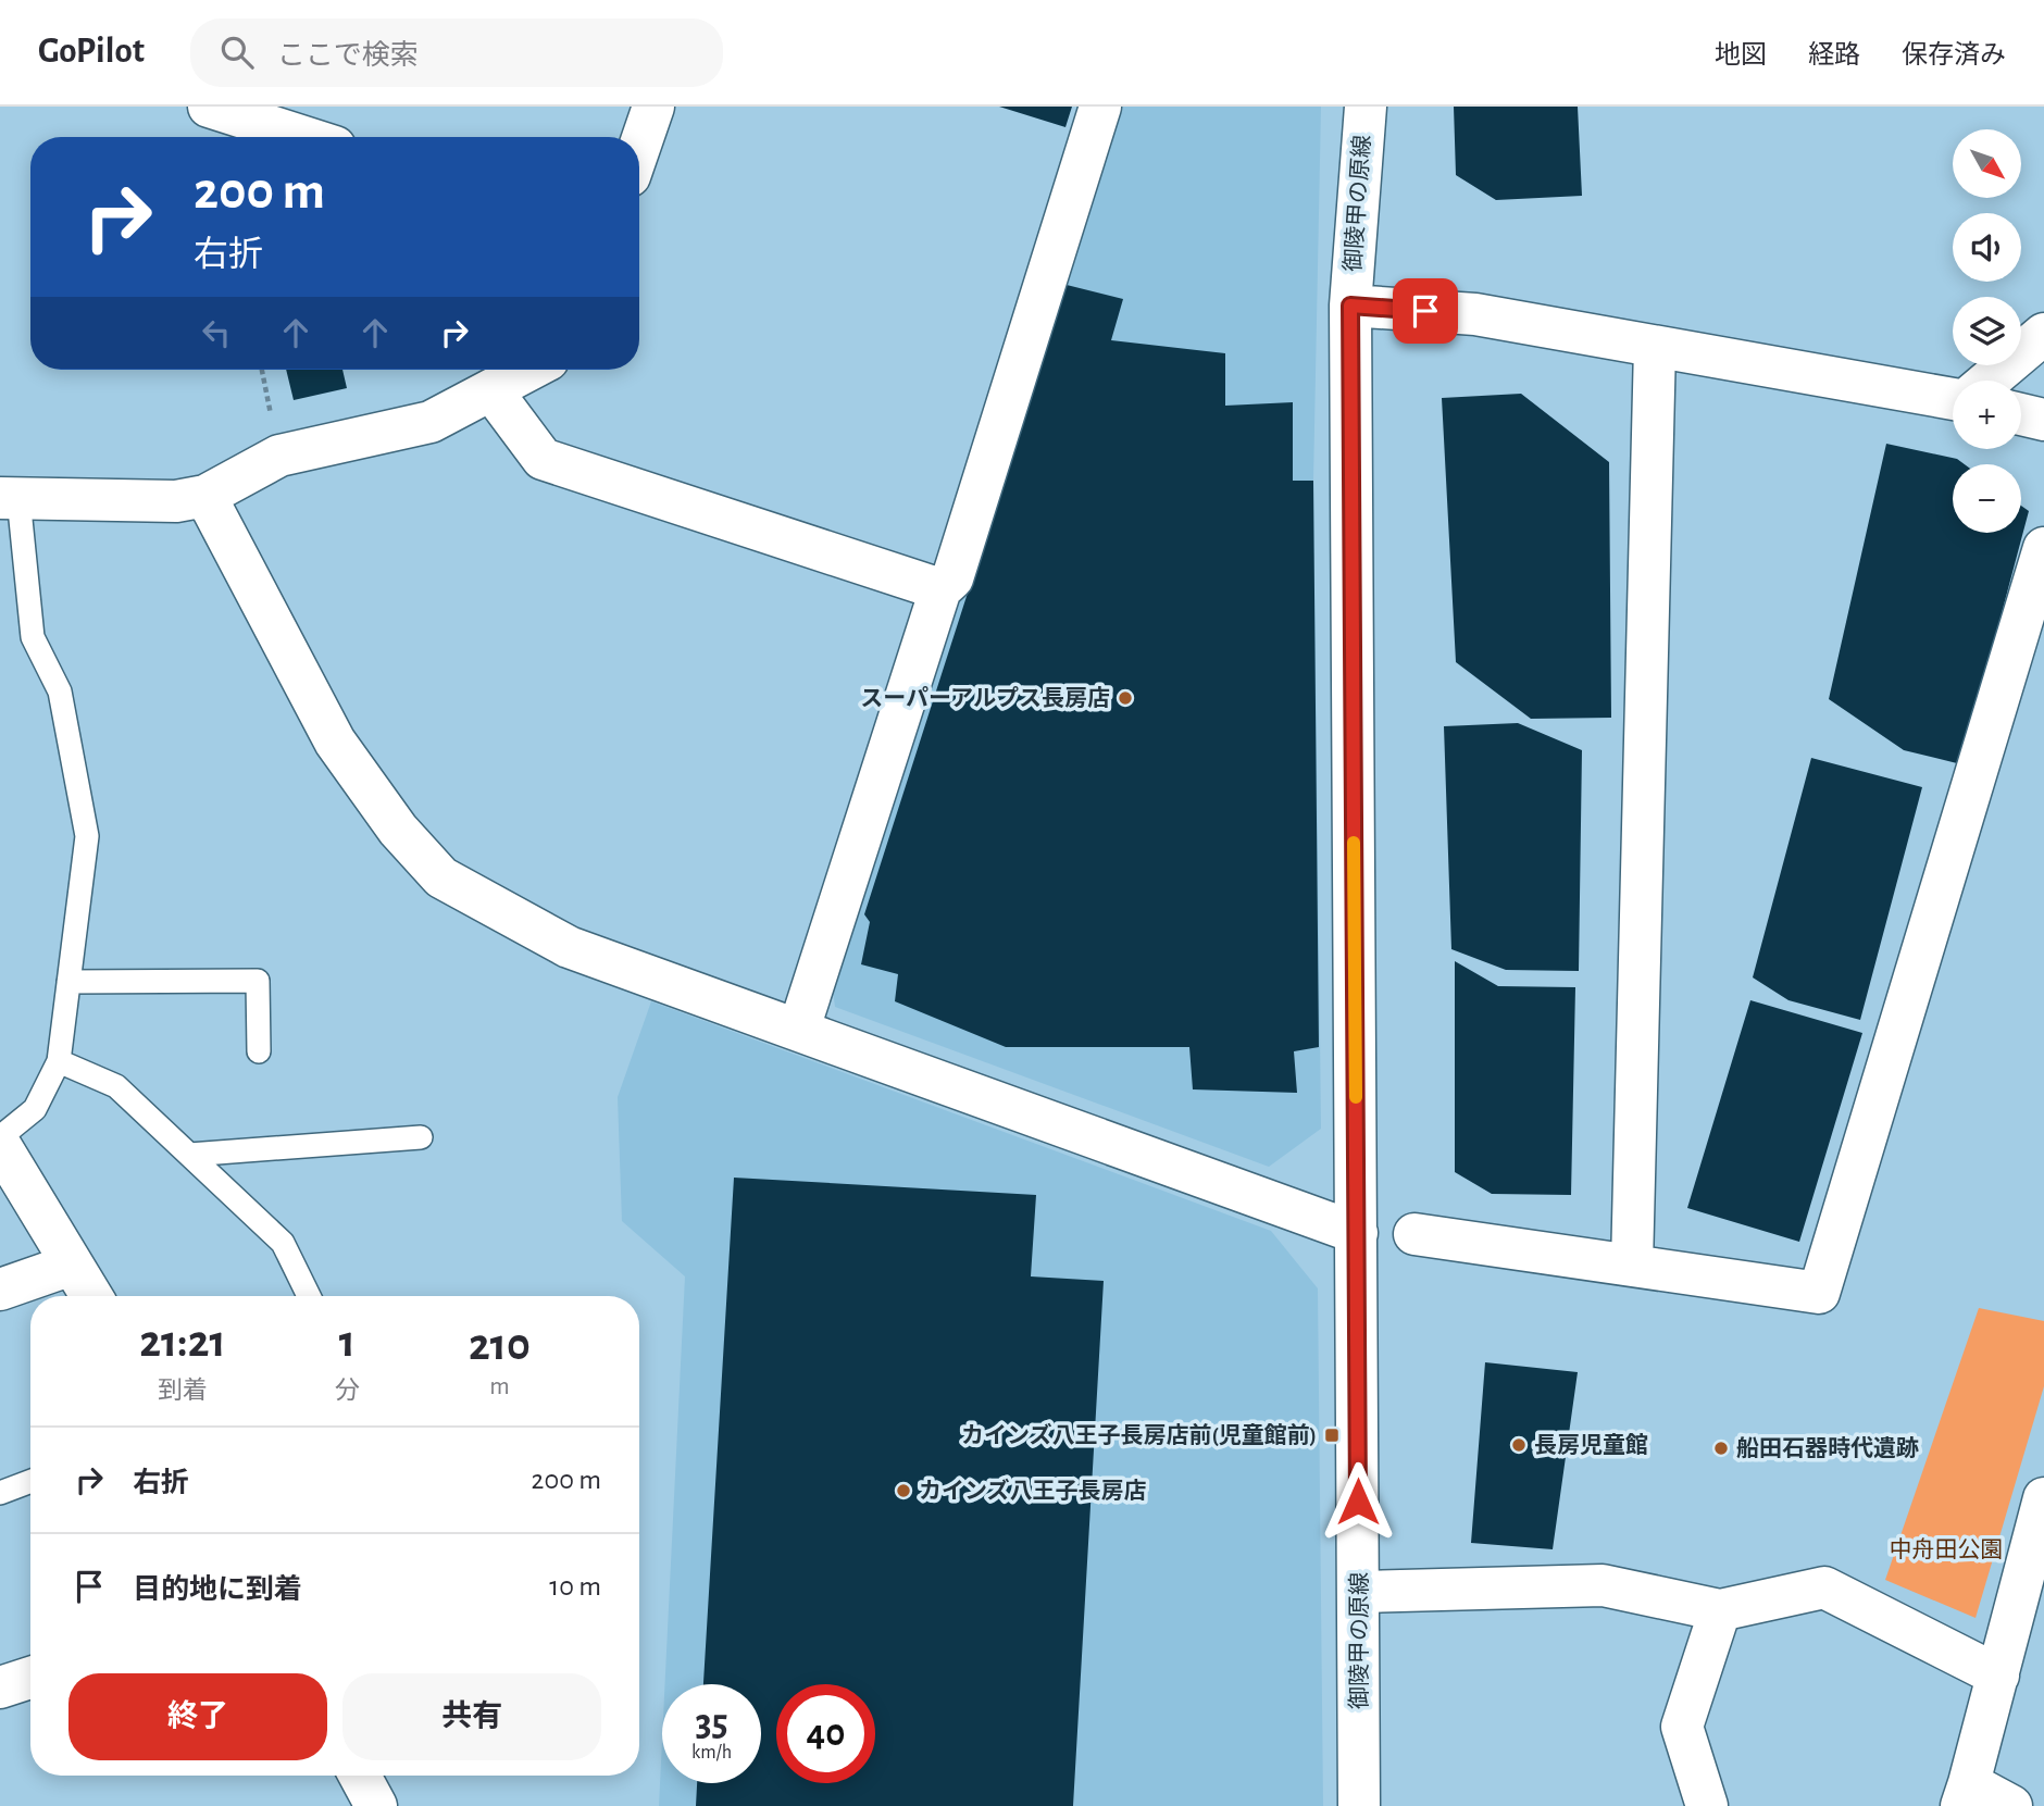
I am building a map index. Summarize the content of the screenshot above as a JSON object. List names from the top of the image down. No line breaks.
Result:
{"streets":{"street":["御陵甲の原線"]},"parks":["中舟田公園"],"places":{"other":["スーパーアルプス長房店","長房児童館","船田石器時代遺跡","カインズ八王子長房店"],"transit":["カインズ八王子長房店前(児童館前)"]},"north":"bottom right","page":{"header":"GoPilot","search":"ここで検索","nav":["地図","経路","保存済み"],"map_buttons":["+","−"],"turn":["200 m","右折"],"eta":["21:21","到着","1","分","210","m"],"list":[{"name":"右折","value":"200 m"},{"name":"目的地に到着","value":"10 m"}],"buttons":["終了","共有"],"speed":"35 km/h","limit":"40"}}
